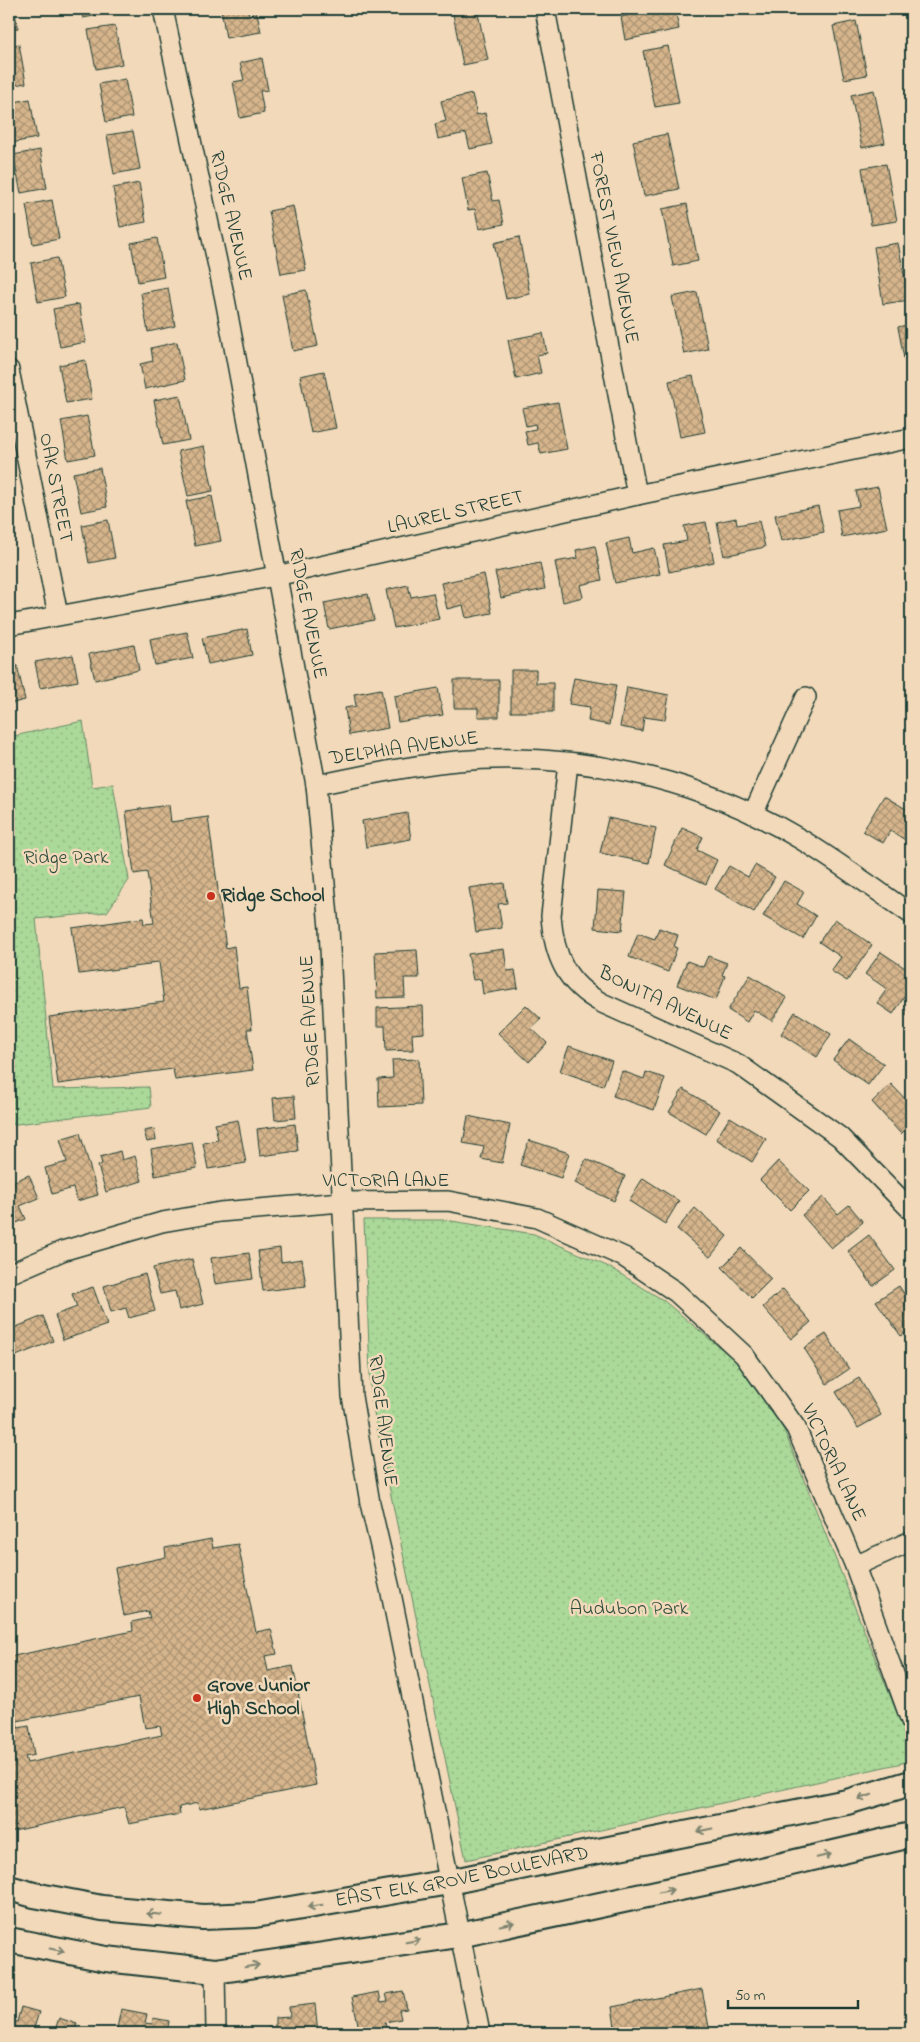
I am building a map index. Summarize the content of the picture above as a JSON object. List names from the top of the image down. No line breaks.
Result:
{"streets":{"street":["RIDGE AVENUE","FOREST VIEW AVENUE","OAK STREET","LAUREL STREET","DELPHIA AVENUE","BONITA AVENUE","VICTORIA LANE","EAST ELK GROVE BOULEVARD"]},"crossings":[["RIDGE AVENUE","LAUREL STREET"],["RIDGE AVENUE","DELPHIA AVENUE"],["RIDGE AVENUE","VICTORIA LANE"],["RIDGE AVENUE","EAST ELK GROVE BOULEVARD"],["FOREST VIEW AVENUE","LAUREL STREET"],["OAK STREET","LAUREL STREET"],["DELPHIA AVENUE","BONITA AVENUE"]],"parks":["Ridge Park","Audubon Park"],"places":["Ridge School","Grove Junior High School"],"scale_bar":"50 m"}
